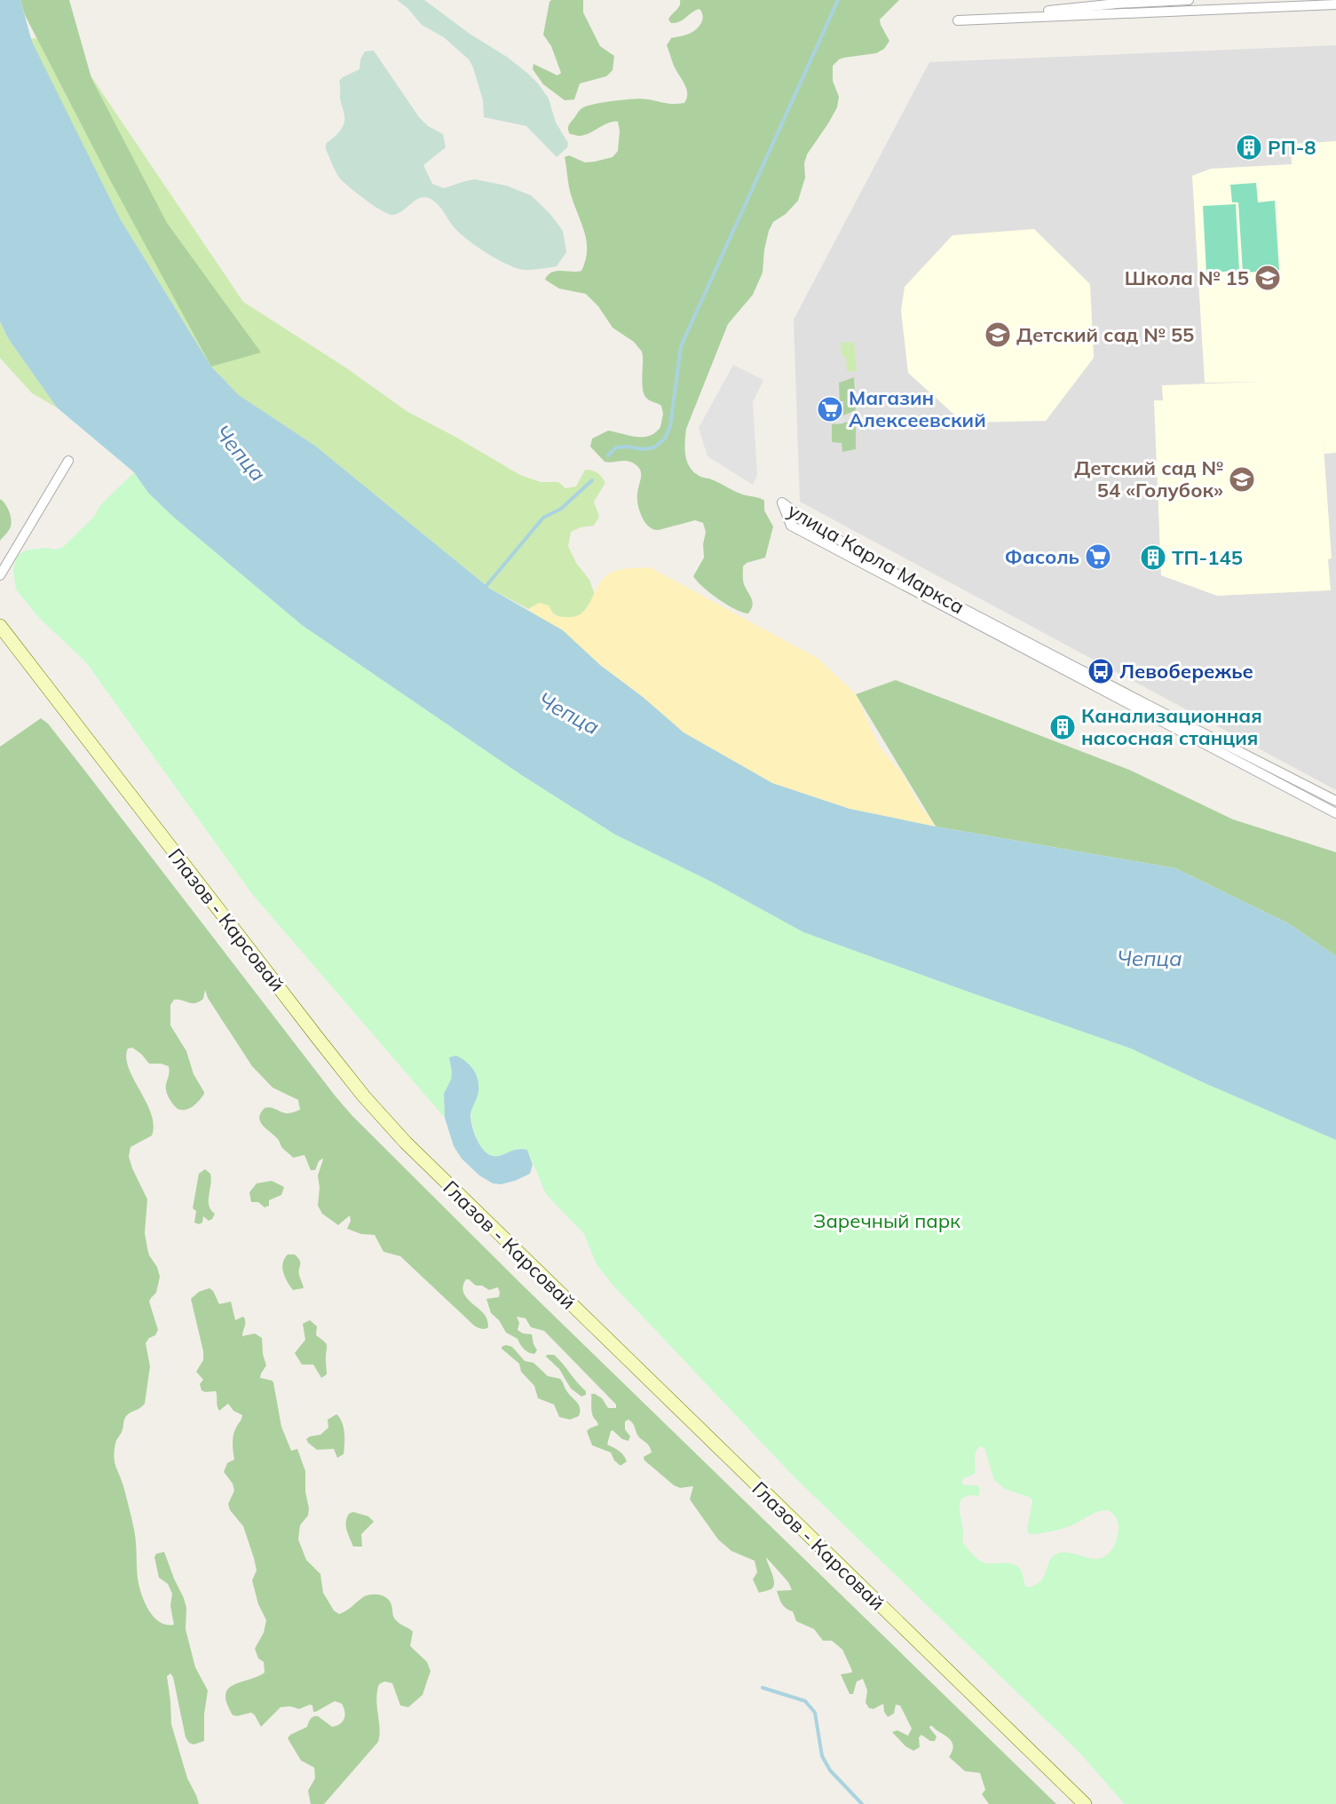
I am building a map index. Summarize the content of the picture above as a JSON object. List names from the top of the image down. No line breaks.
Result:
{"streets":{"main road":["Глазов - Карсовай"],"street":["улица Карла Маркса"]},"water":["Чепца"],"parks":["Заречный парк"],"places":{"building":["РП-8","ТП-145","Канализационная насосная станция"],"school or university":["Школа № 15","Детский сад № 55","Детский сад № 54 «Голубок»"],"supermarket":["Магазин Алексеевский","Фасоль"],"bus stop":["Левобережье"]}}
